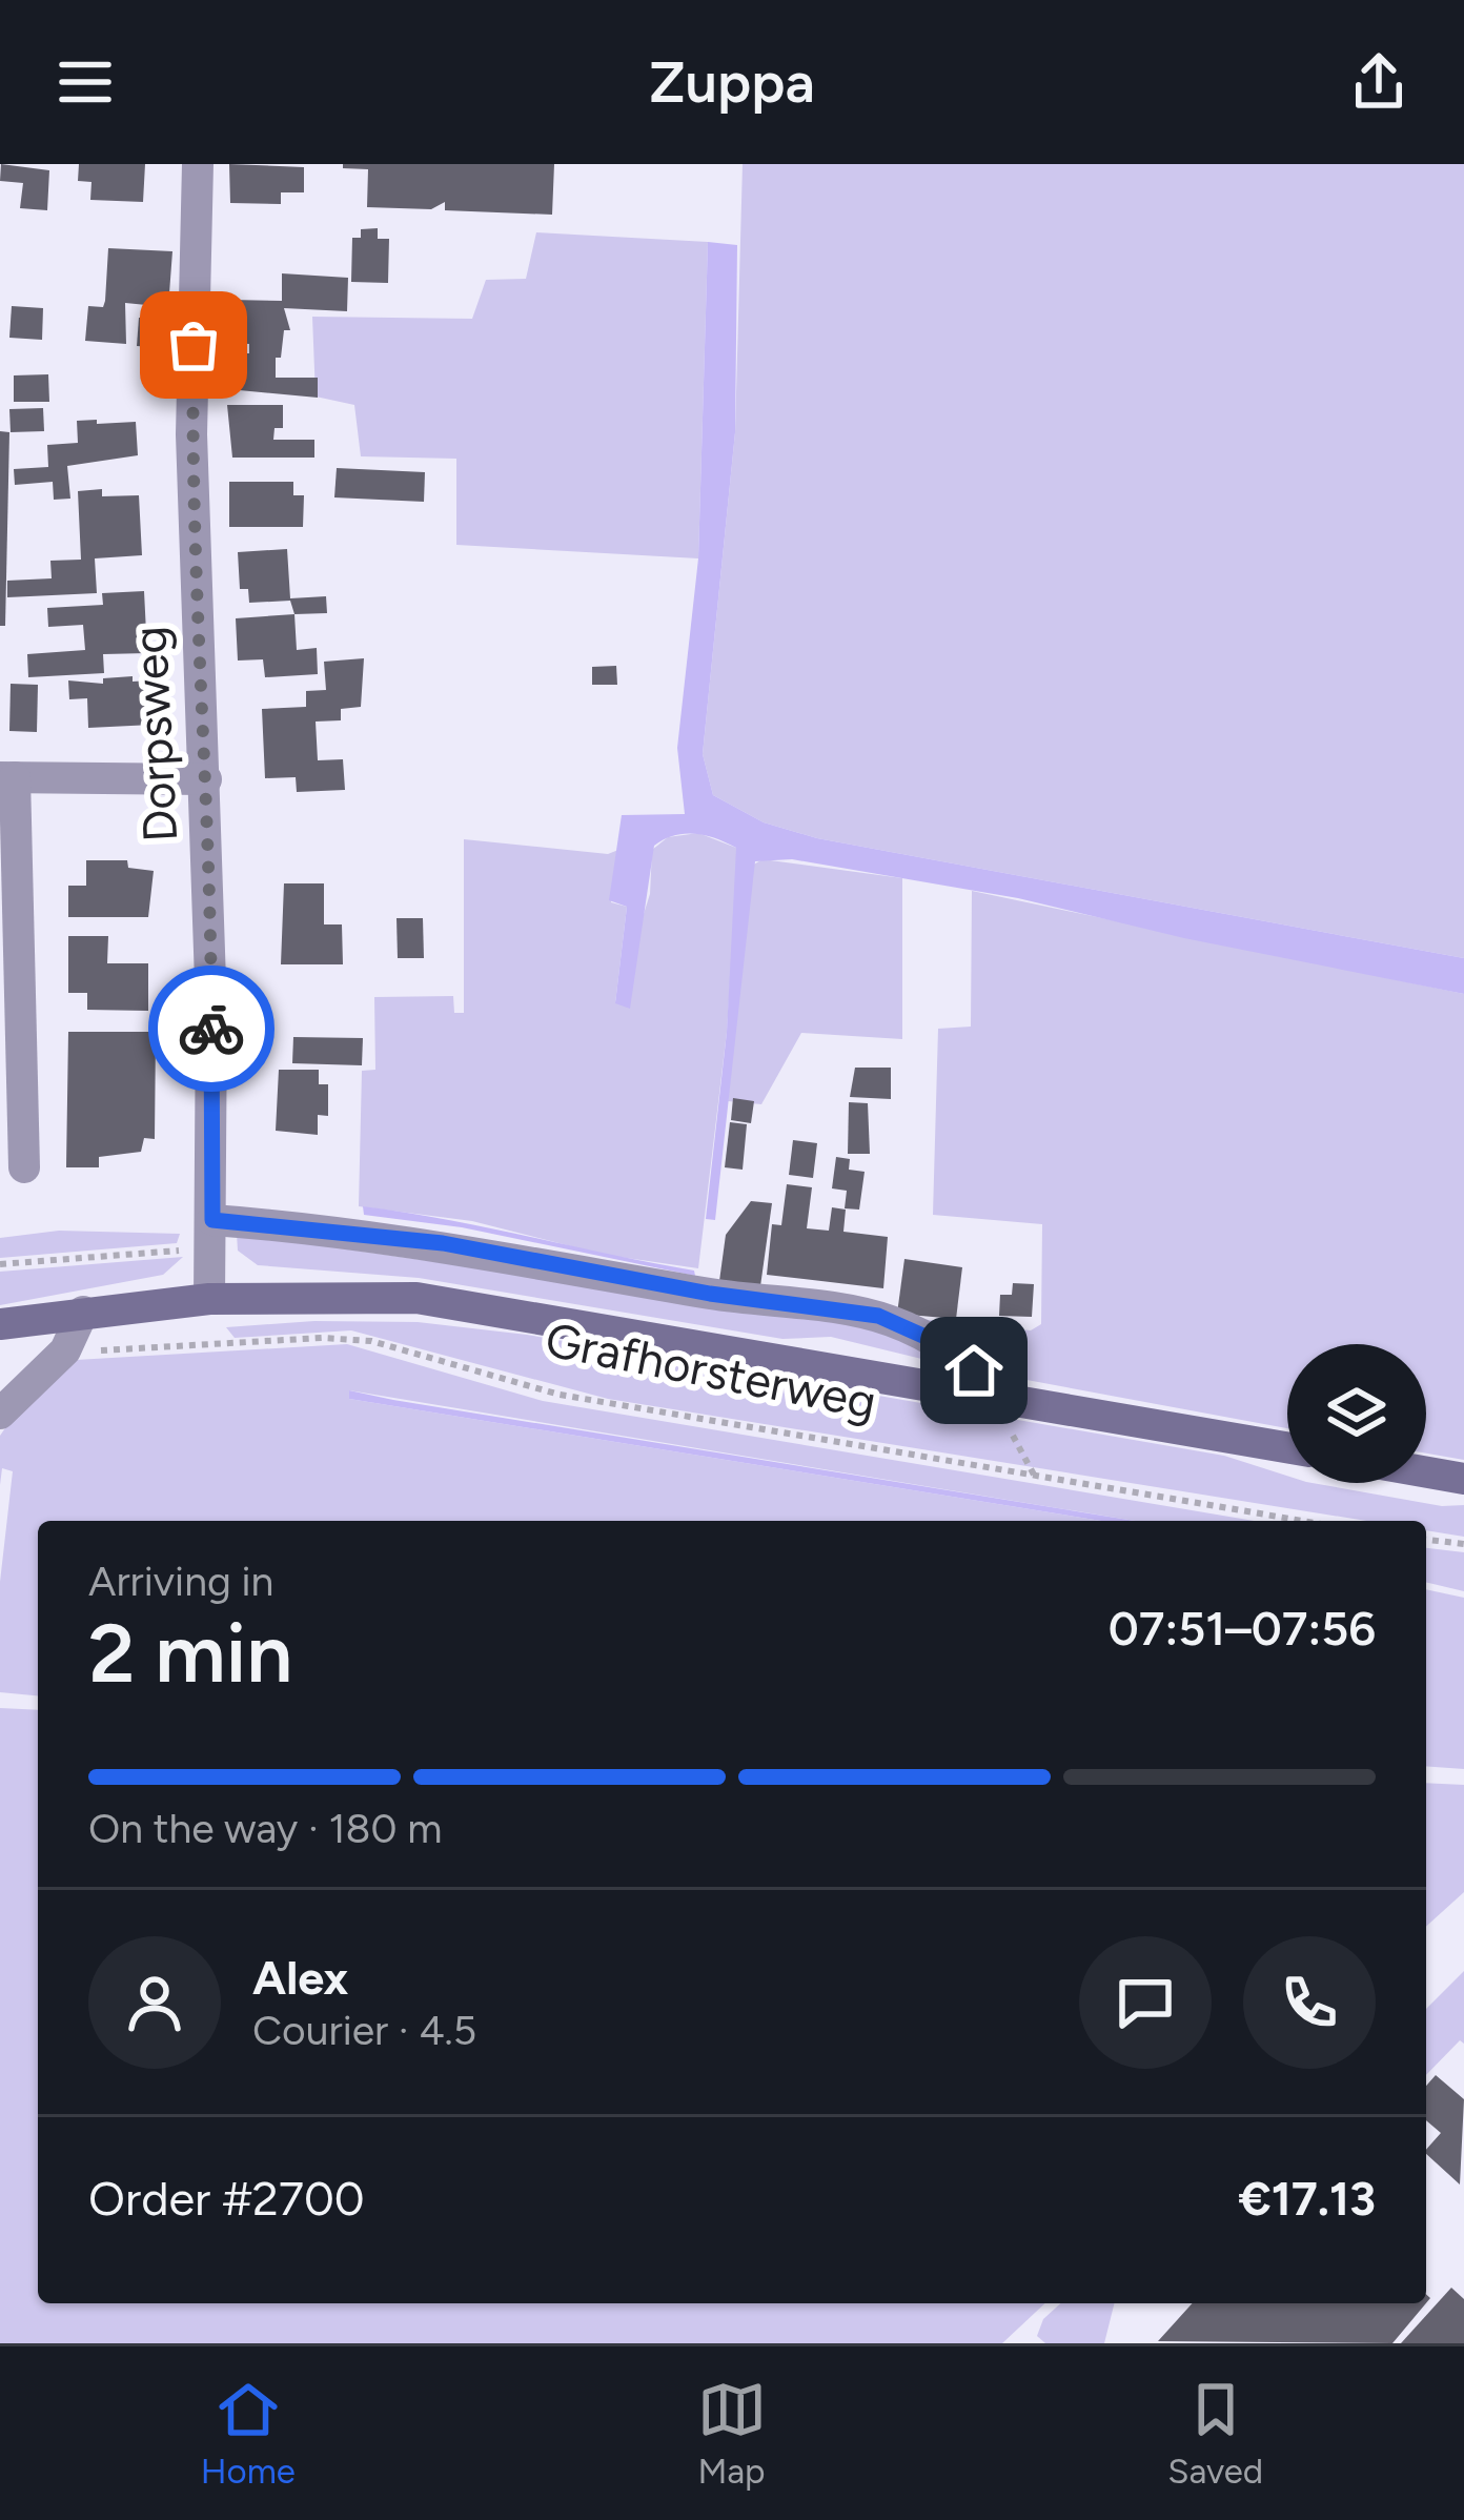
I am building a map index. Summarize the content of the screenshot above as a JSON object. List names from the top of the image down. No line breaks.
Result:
{"streets":{"main road":["Grafhorsterweg"],"street":["Dorpsweg"]},"crossings":[["Dorpsweg","Grafhorsterweg"]],"page":{"header":"Zuppa","heading":["2 min","Arriving in","07:51–07:56"],"panel":["Alex","Courier · 4.5","Order #2700","€17.13"],"bar":"On the way · 180 m","tabs":["Home","Map","Saved"]}}
